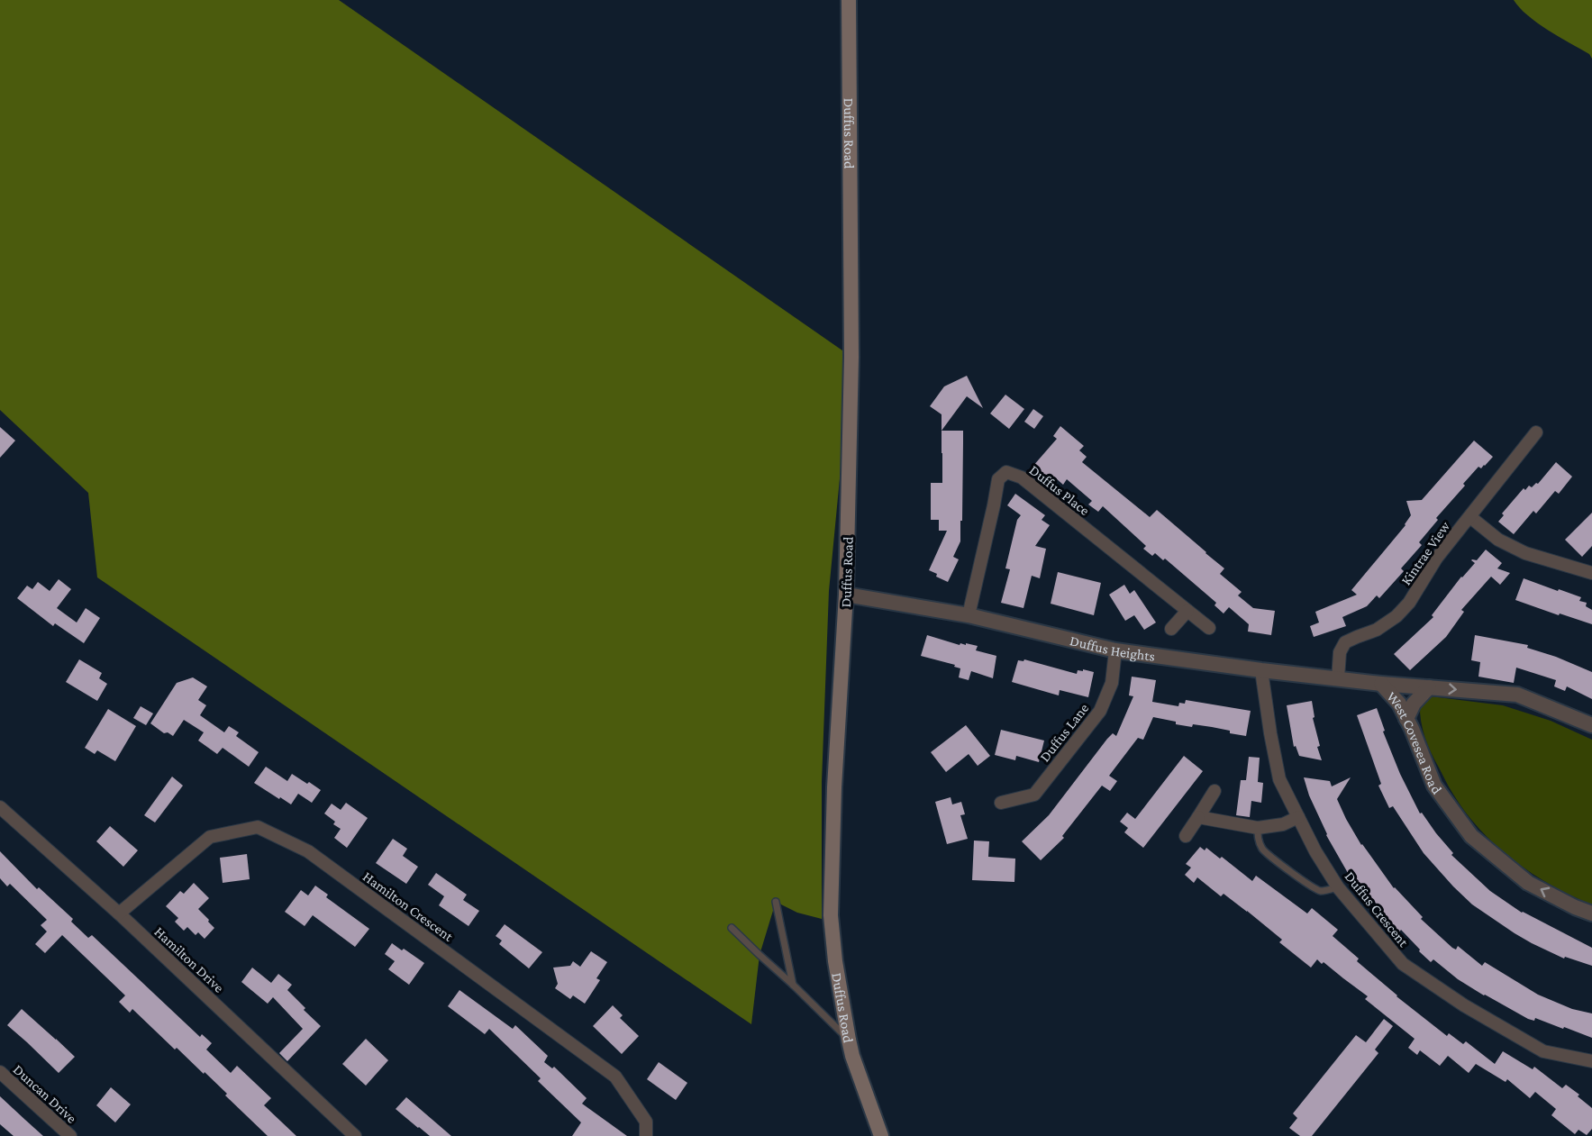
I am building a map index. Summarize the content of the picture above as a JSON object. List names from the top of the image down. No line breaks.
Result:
{"streets":{"main road":["Duffus Road"],"street":["Duffus Place","Kintrae View","Duffus Heights","Duffus Lane","West Covesea Road","Hamilton Crescent","Duffus Crescent","Hamilton Drive","Duncan Drive"]},"crossings":[["Duffus Road","Duffus Heights"],["Duffus Place","Duffus Heights"],["Kintrae View","Duffus Heights"],["Duffus Heights","Duffus Lane"],["Duffus Heights","West Covesea Road"],["Duffus Heights","Duffus Crescent"],["Hamilton Crescent","Hamilton Drive"]]}
